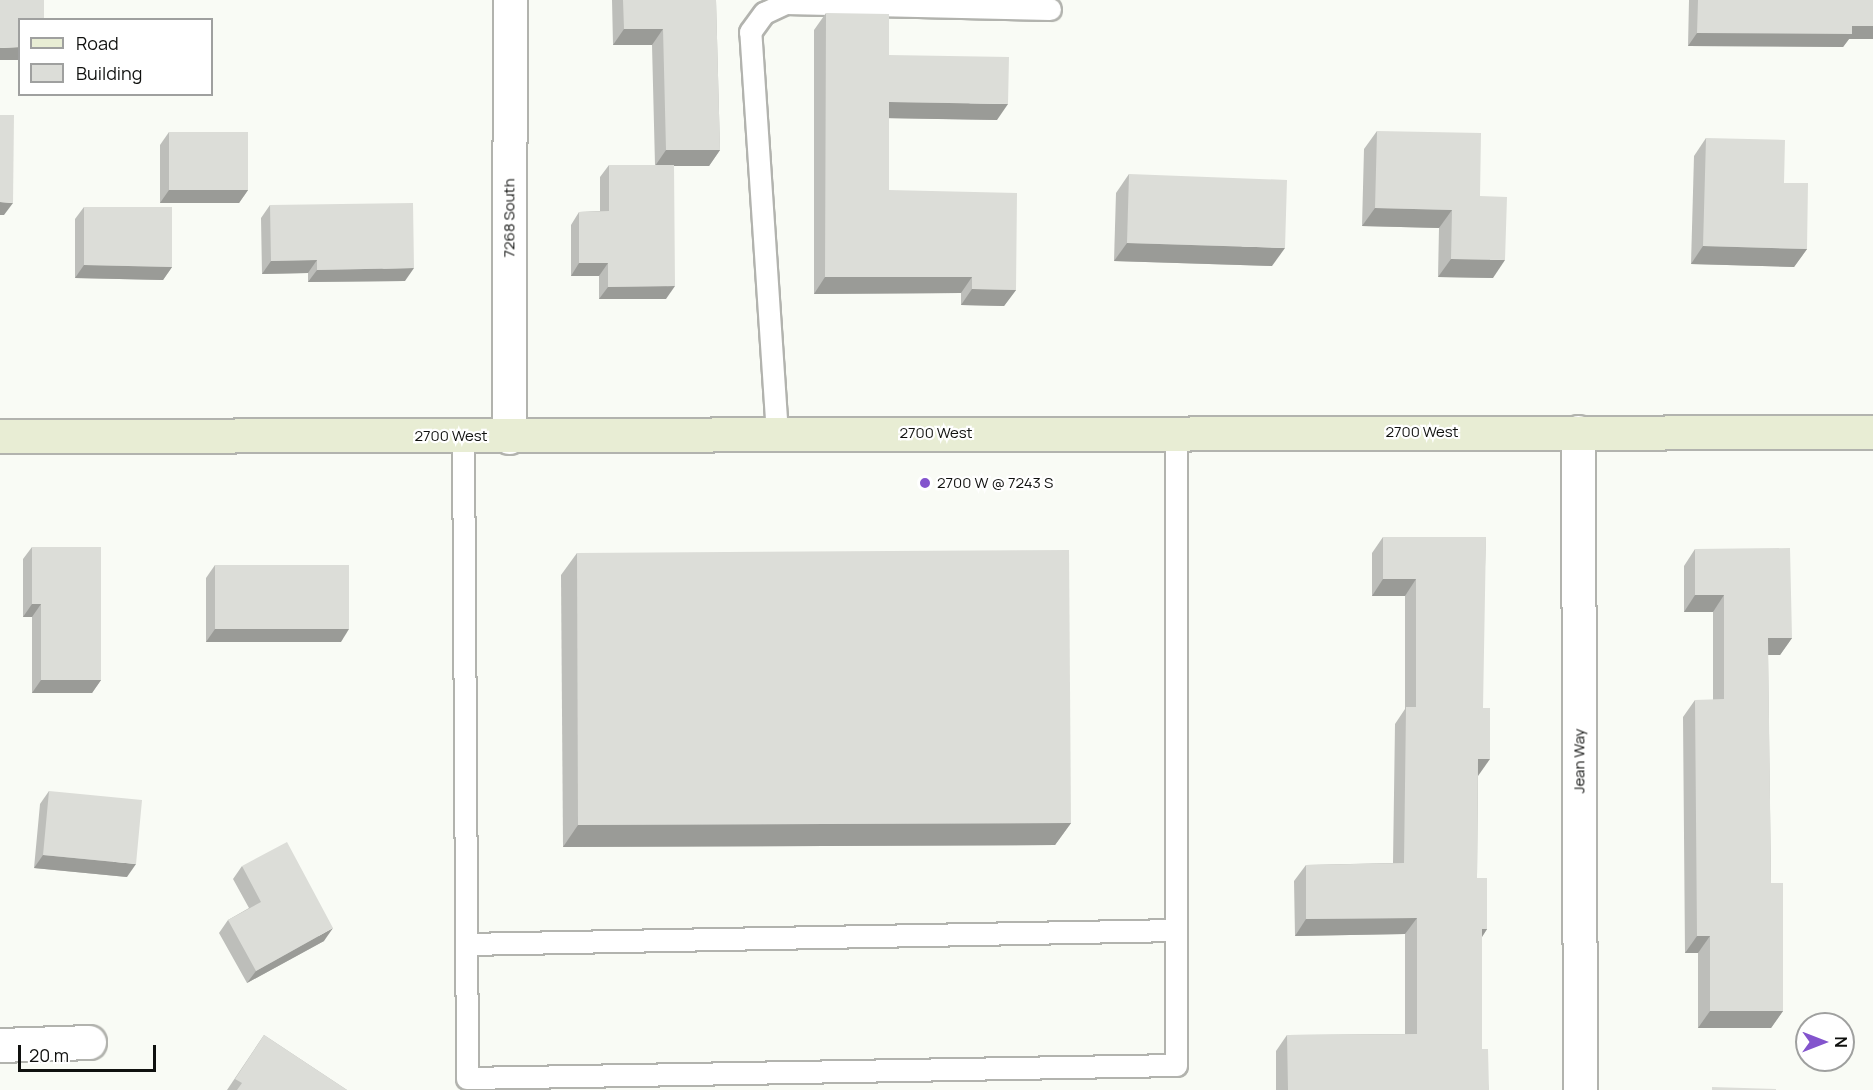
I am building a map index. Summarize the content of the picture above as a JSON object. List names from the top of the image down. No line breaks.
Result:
{"streets":{"main road":["2700 West"],"street":["7268 South","Jean Way"]},"crossings":[["7268 South","2700 West"],["2700 West","Jean Way"]],"places":["2700 W @ 7243 S"],"legend":["Road","Building"],"scale_bar":"20 m","north":"right"}
